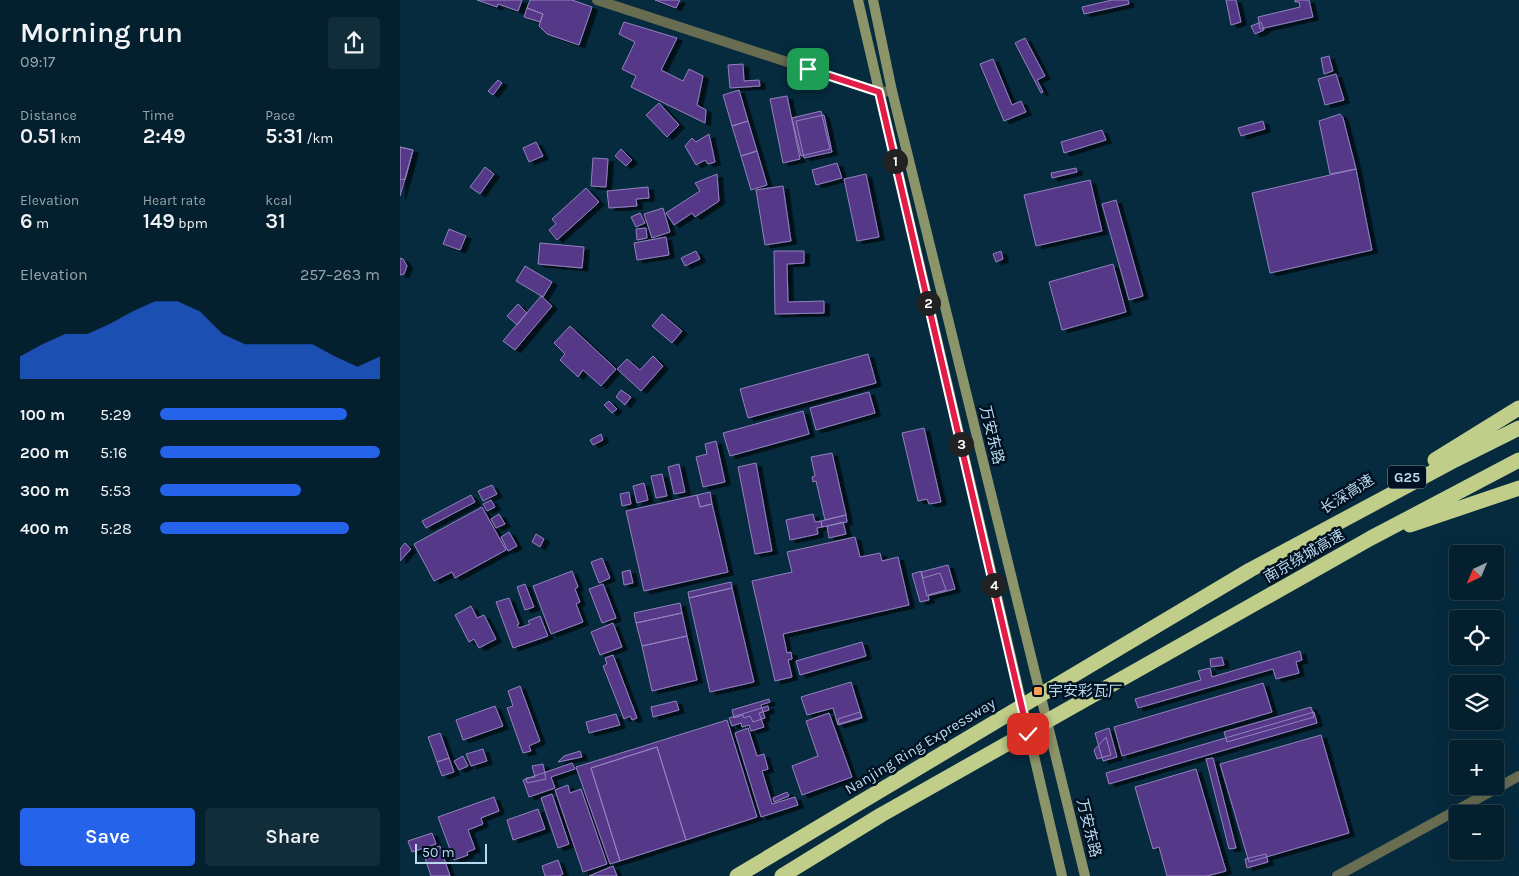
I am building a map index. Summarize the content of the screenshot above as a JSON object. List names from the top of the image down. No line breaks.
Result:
{"streets":{"highway":["G25","长深高速","南京绕城高速","Nanjing Ring Expressway"],"main road":["万安东路"]},"crossings":[["长深高速","南京绕城高速"],["南京绕城高速","Nanjing Ring Expressway"]],"places":{"transit":["宇安彩瓦厂"]},"scale_bar":"50 m","north":"bottom left","page":{"heading":["Morning run","09:17"],"stats":[["Distance","0.51 km"],["Time","2:49"],["Pace","5:31 /km"],["Elevation","6 m"],["Heart rate","149 bpm"],["kcal","31"]],"pins":["1","2","3","4"],"chart":["Elevation","257–263 m"],"list":[{"name":"100 m","note":"5:29"},{"name":"200 m","note":"5:16"},{"name":"300 m","note":"5:53"},{"name":"400 m","note":"5:28"}],"map_buttons":["+","−"],"buttons":["Save","Share"],"scale":"50 m"}}
